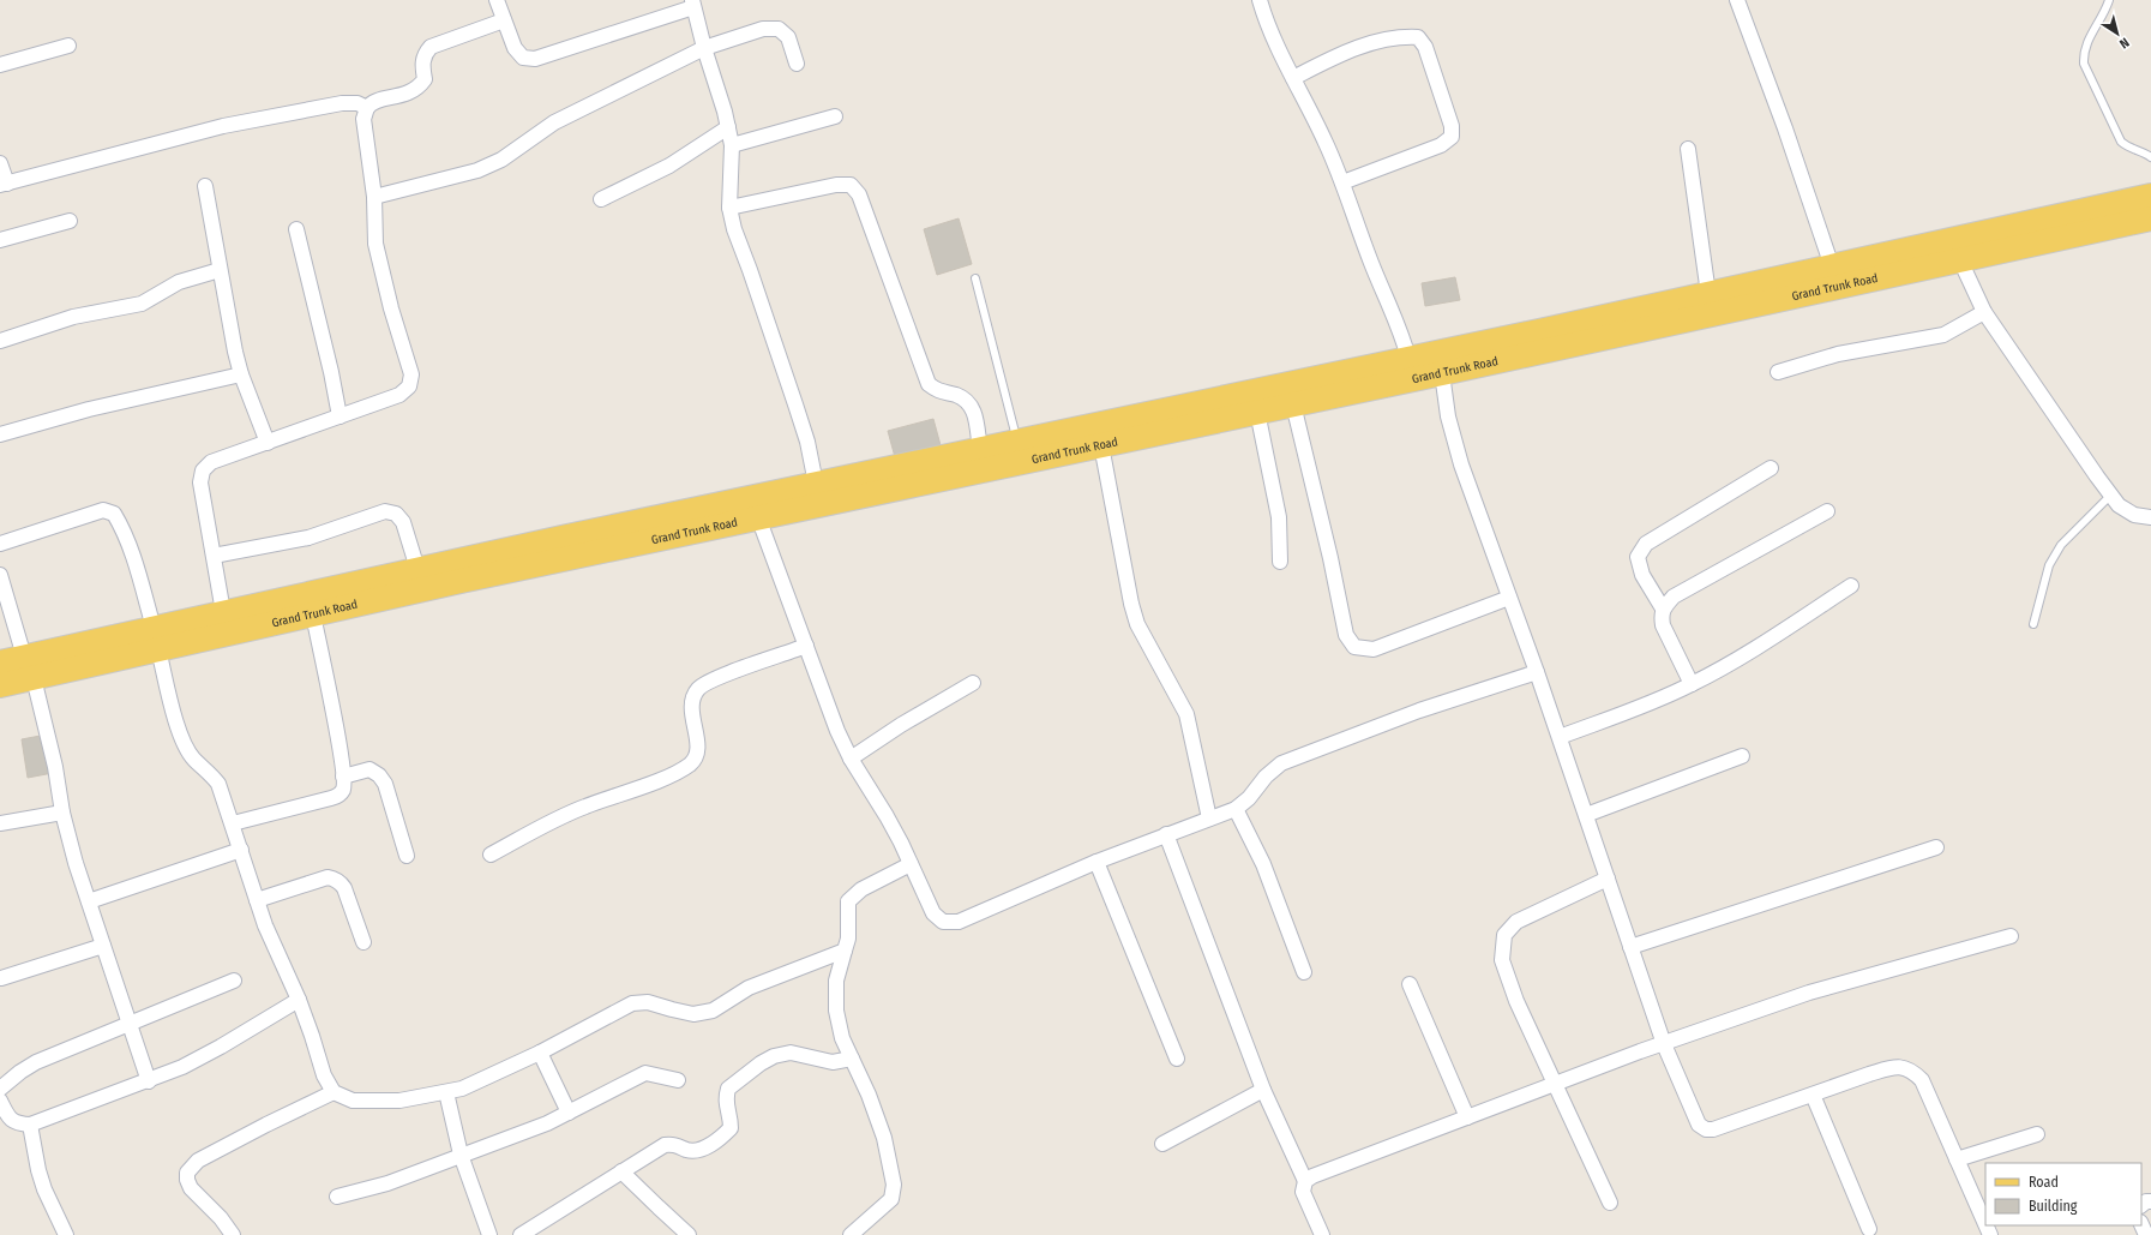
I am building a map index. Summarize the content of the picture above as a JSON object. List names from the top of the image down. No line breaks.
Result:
{"streets":{"main road":["Grand Trunk Road"]},"legend":["Road","Building"],"north":"bottom right"}
